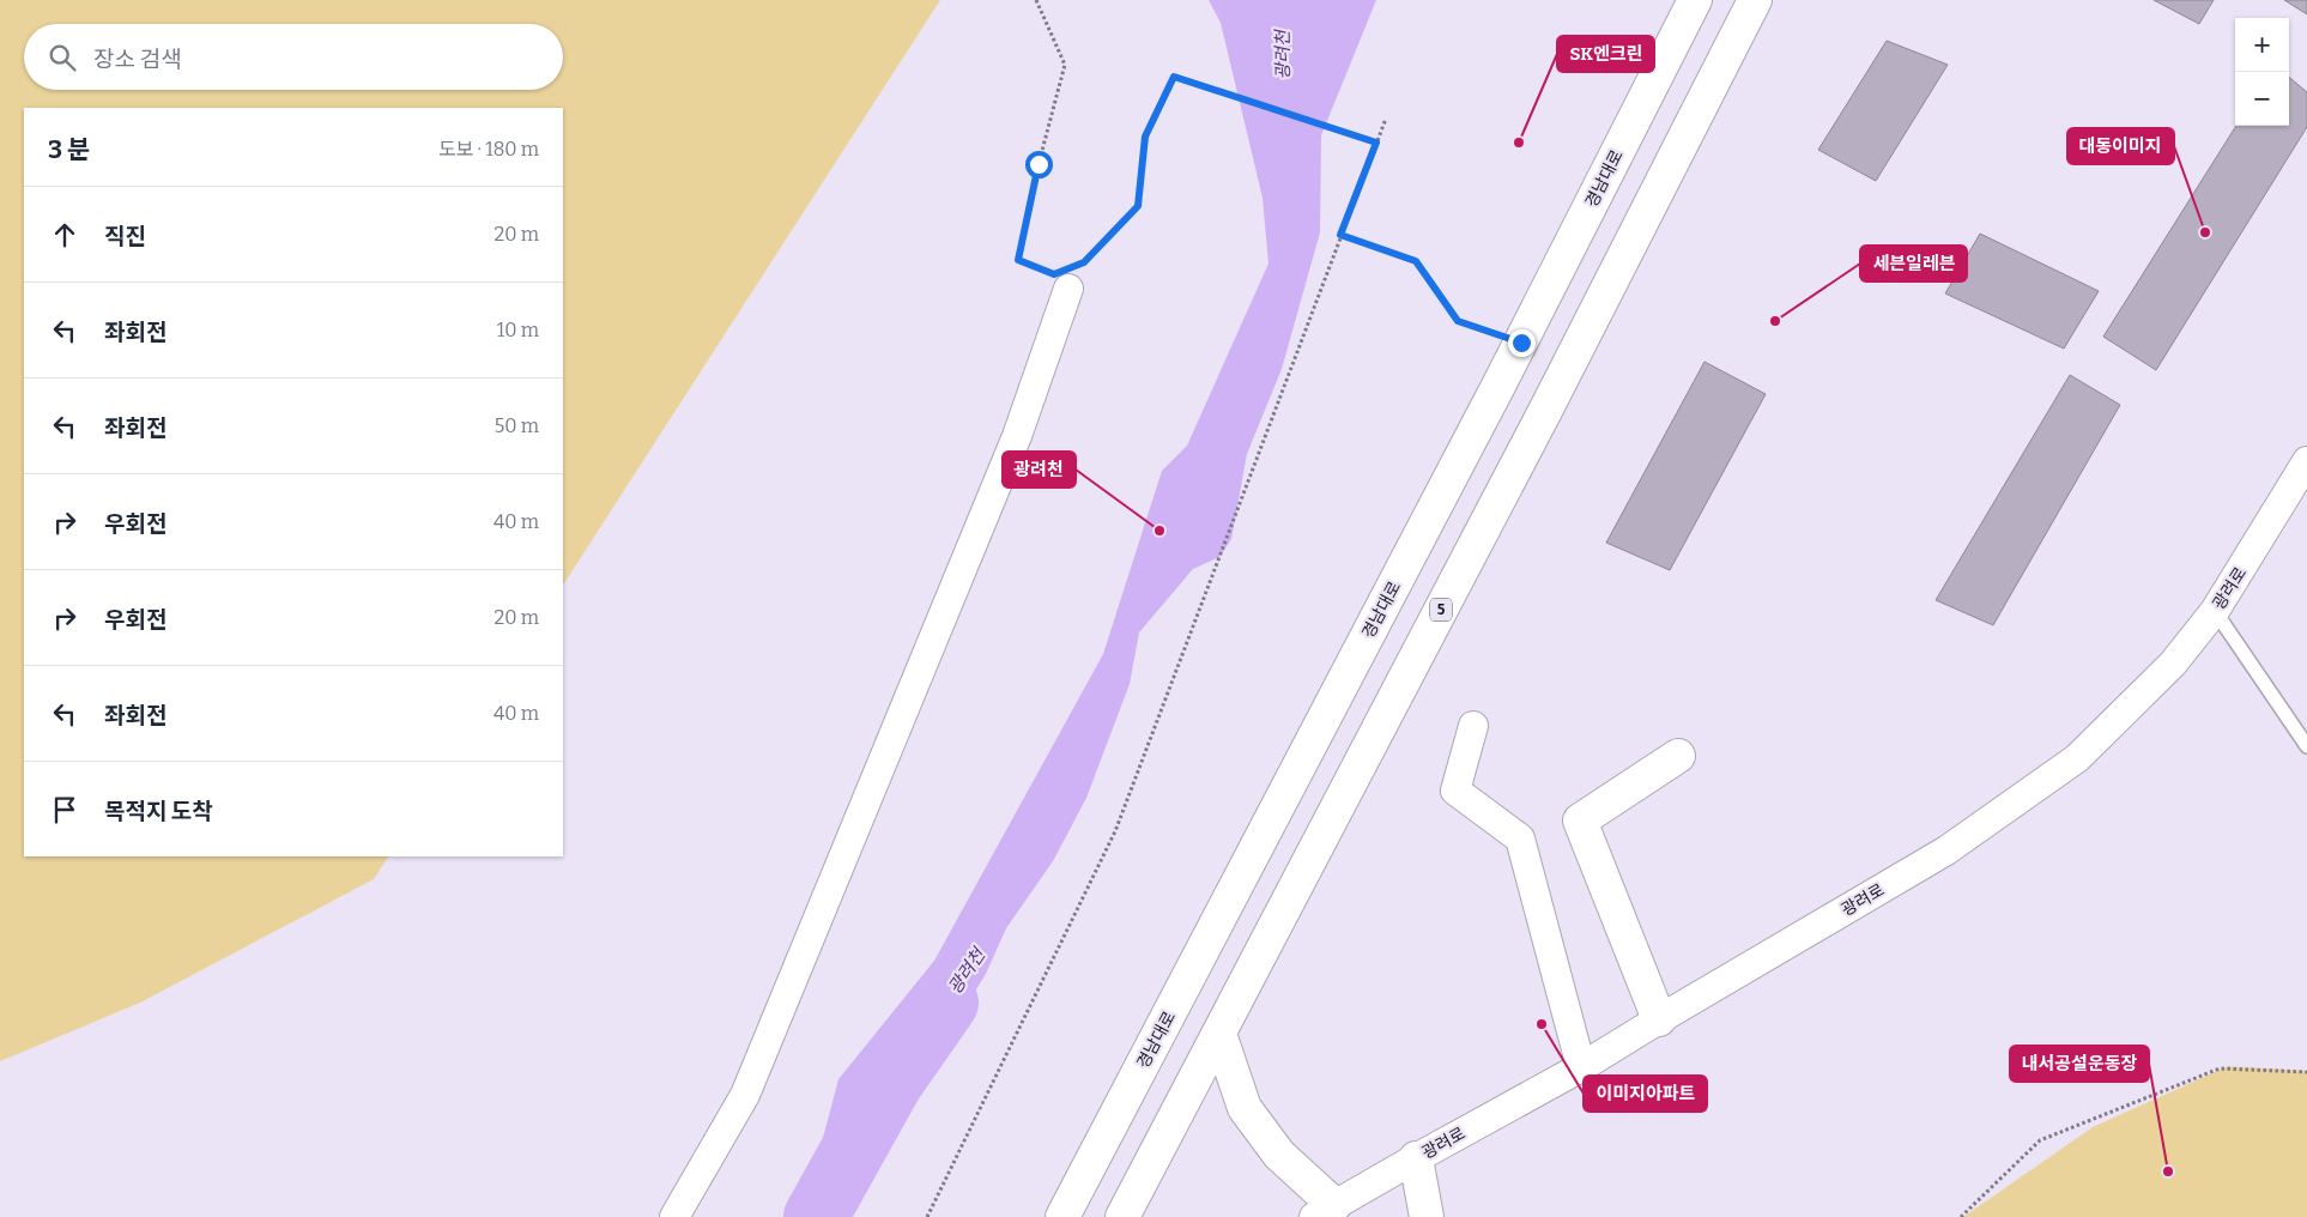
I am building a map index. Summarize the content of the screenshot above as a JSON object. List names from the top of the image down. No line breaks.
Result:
{"streets":{"main road":["경남대로","5"],"street":["광려로"]},"water":["광려천"],"places":["SK엔크린","대동이미지","세븐일레븐","광려천","이미지아파트","내서공설운동장"],"page":{"map_buttons":["+","−"],"search":"장소 검색","heading":["3 분","도보 · 180 m"],"list":[["직진","20 m"],["좌회전","10 m"],["좌회전","50 m"],["우회전","40 m"],["우회전","20 m"],["좌회전","40 m"],"목적지 도착"]}}
